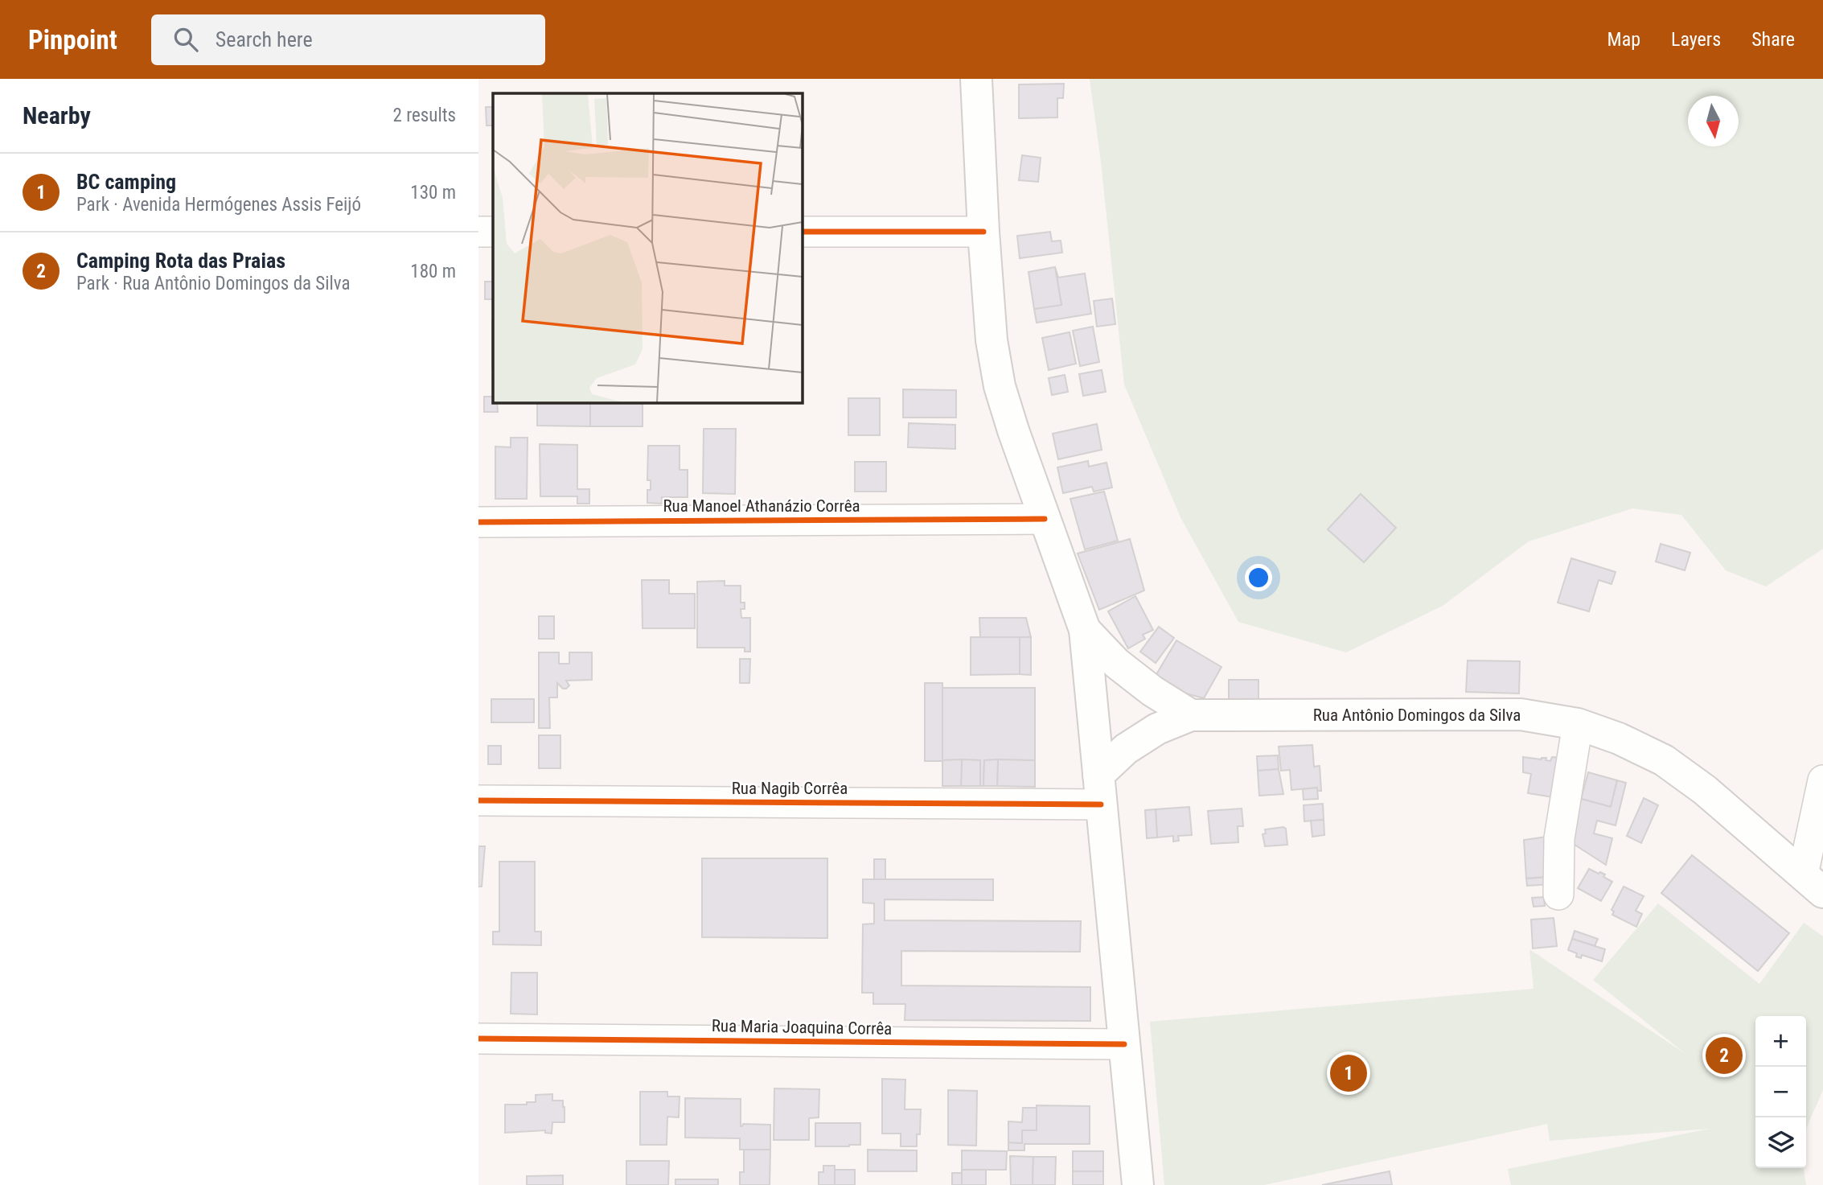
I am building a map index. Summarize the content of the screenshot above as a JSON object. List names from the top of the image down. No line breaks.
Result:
{"streets":{"main road":["Rua Antônio Domingos da Silva"],"street":["Rua Manoel Athanázio Corrêa","Rua Nagib Corrêa","Rua Maria Joaquina Corrêa"]},"north":"bottom","page":{"header":"Pinpoint","search":"Search here","nav":["Map","Layers","Share"],"heading":["Nearby","2 results"],"list":[{"mark":"1","name":"BC camping","note":"Park · Avenida Hermógenes Assis Feijó","value":"130 m"},{"mark":"2","name":"Camping Rota das Praias","note":"Park · Rua Antônio Domingos da Silva","value":"180 m"}],"map_buttons":["+","−"],"pins":["2","1"]}}
